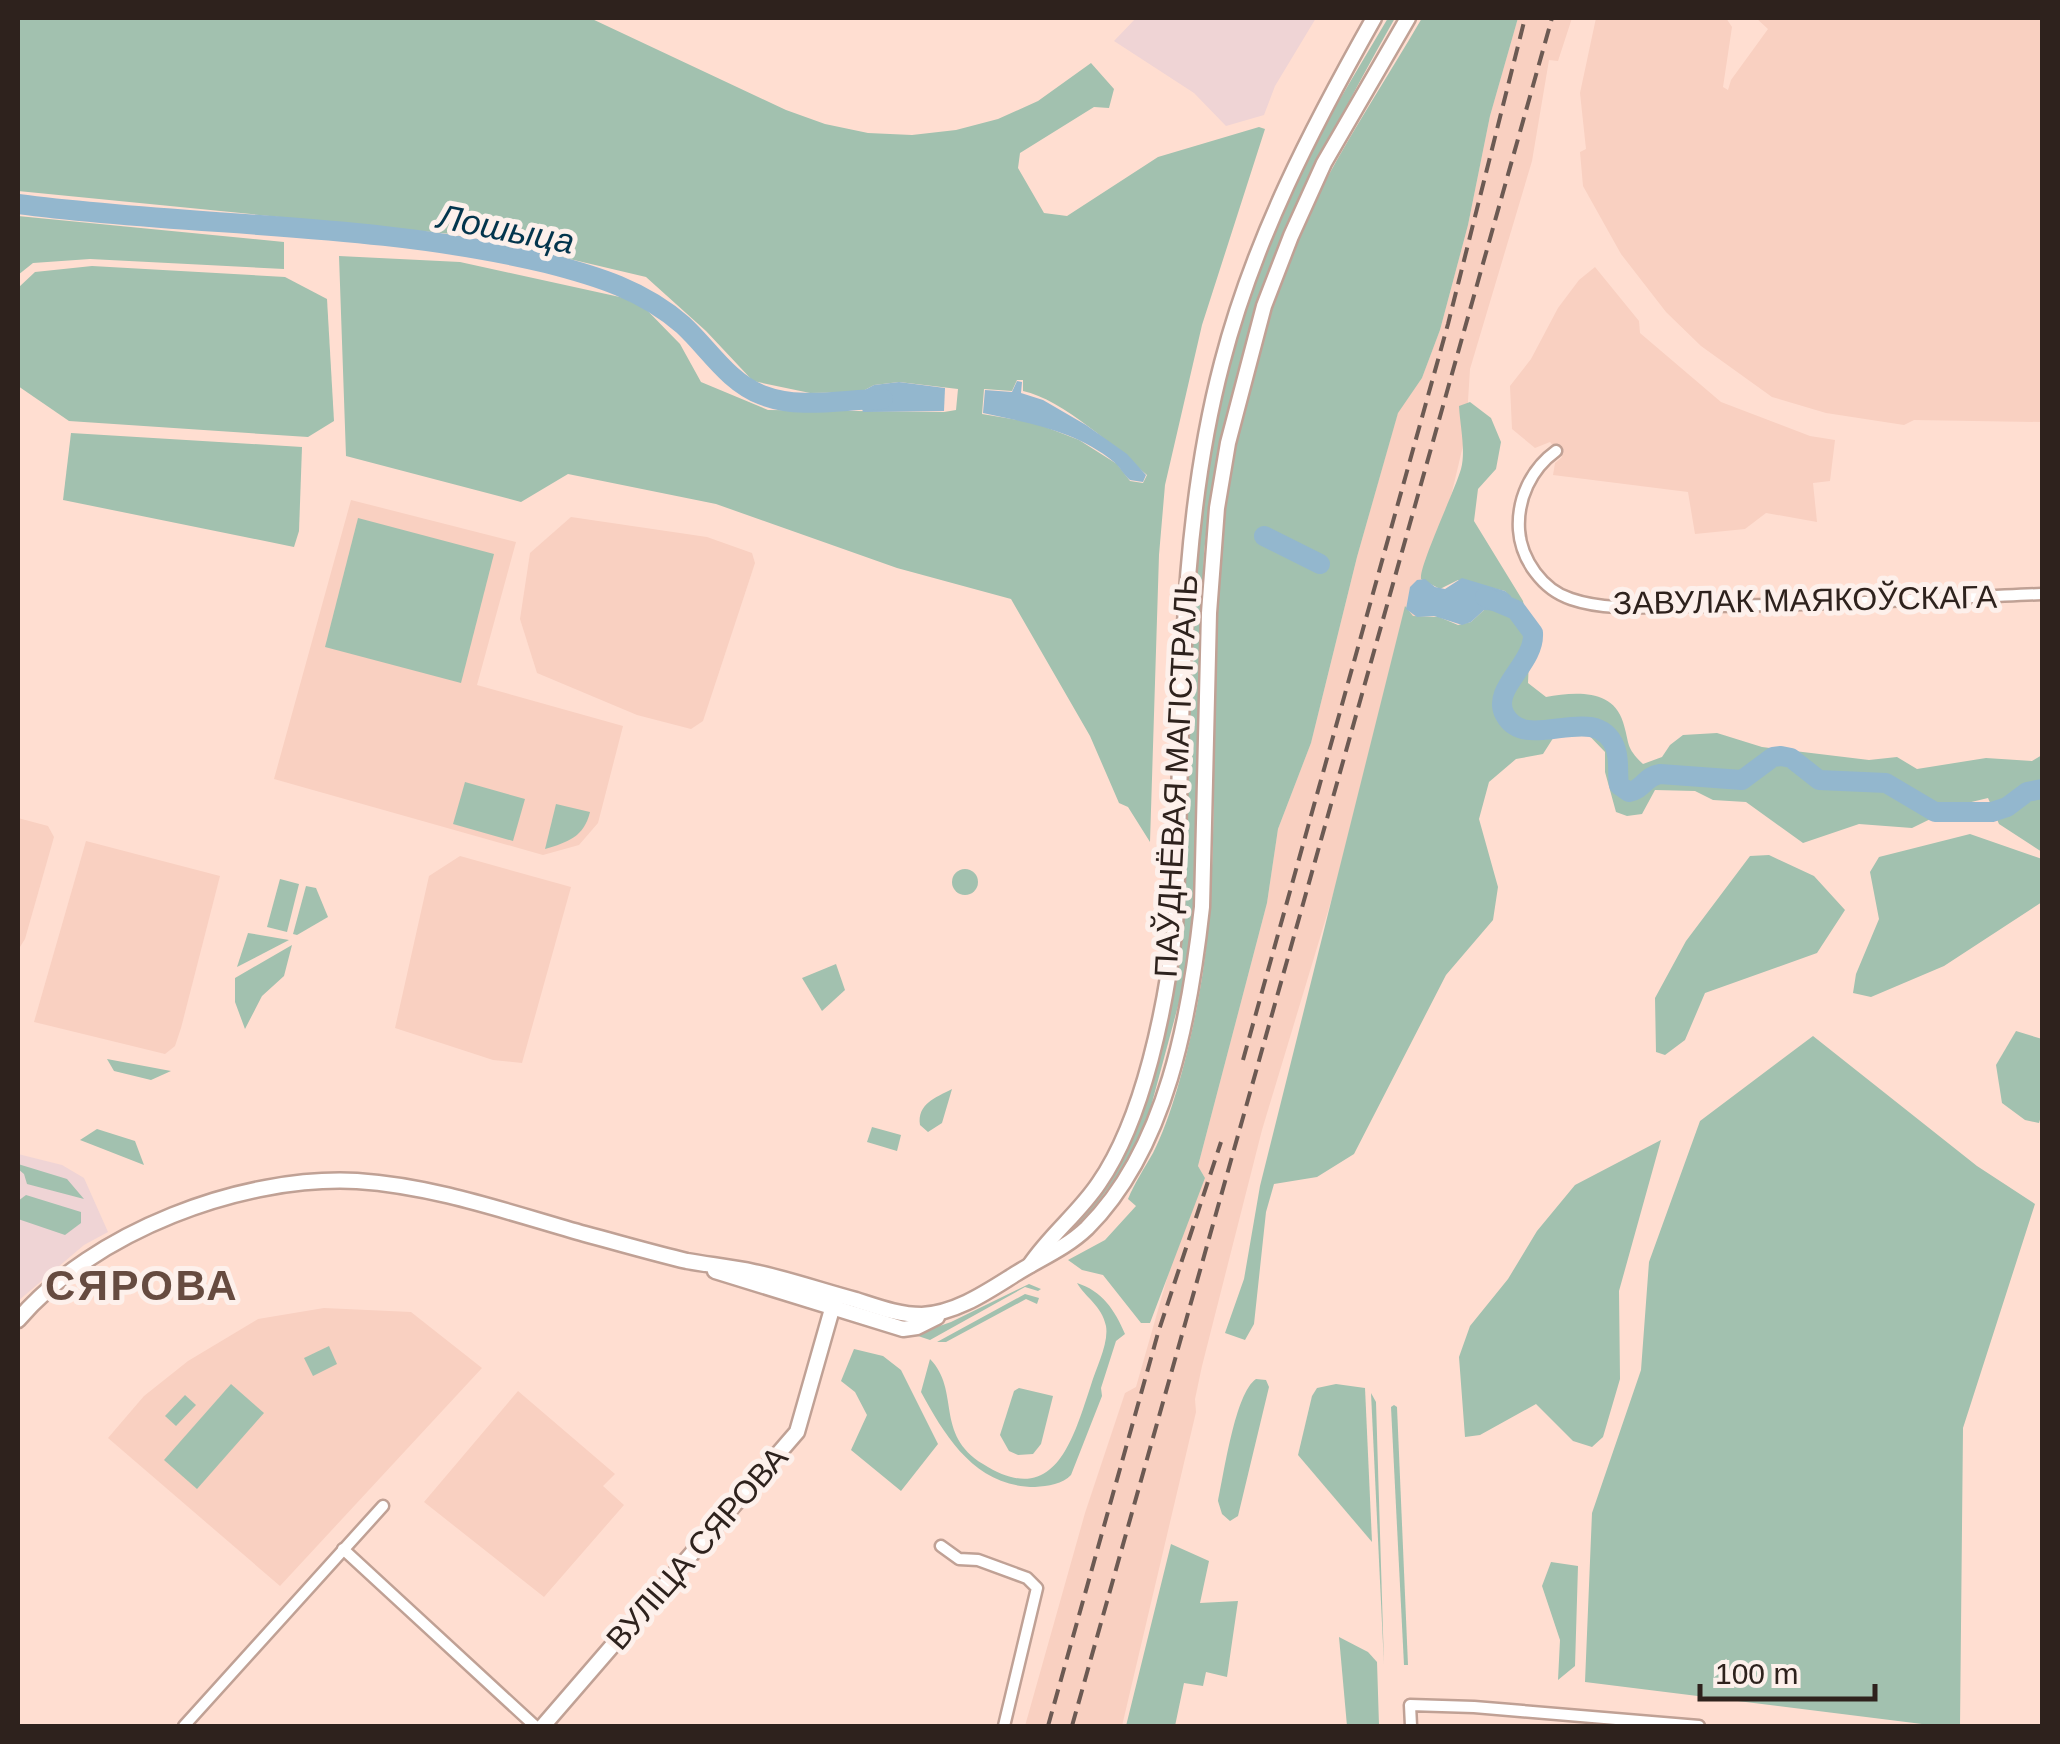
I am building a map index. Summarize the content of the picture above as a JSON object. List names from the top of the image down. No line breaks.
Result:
{"streets":{"main road":["ПАЎДНЁВАЯ МАГІСТРАЛЬ","ВУЛІЦА СЯРОВА"],"street":["ЗАВУЛАК МАЯКОЎСКАГА"]},"districts":["СЯРОВА"],"water":["Лошыца"],"scale_bar":"100 m"}
